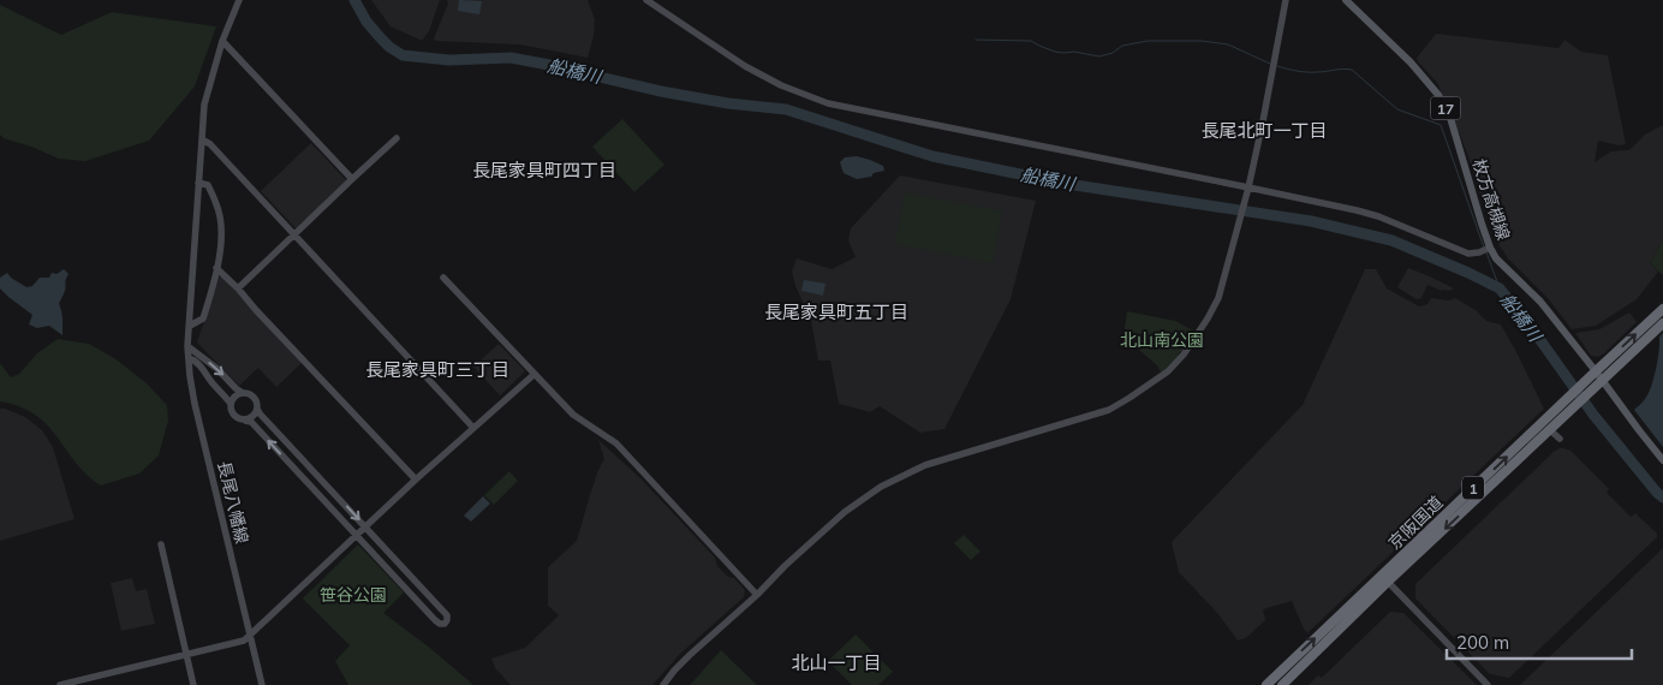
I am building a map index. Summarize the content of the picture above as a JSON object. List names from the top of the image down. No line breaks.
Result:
{"streets":{"highway":["1","京阪国道"],"main road":["17","枚方高槻線"],"street":["長尾八幡線"]},"crossings":[["枚方高槻線","京阪国道"]],"districts":["長尾北町一丁目","長尾家具町四丁目","長尾家具町五丁目","長尾家具町三丁目","北山一丁目"],"water":["船橋川"],"parks":["北山南公園","笹谷公園"],"scale_bar":"200 m"}
